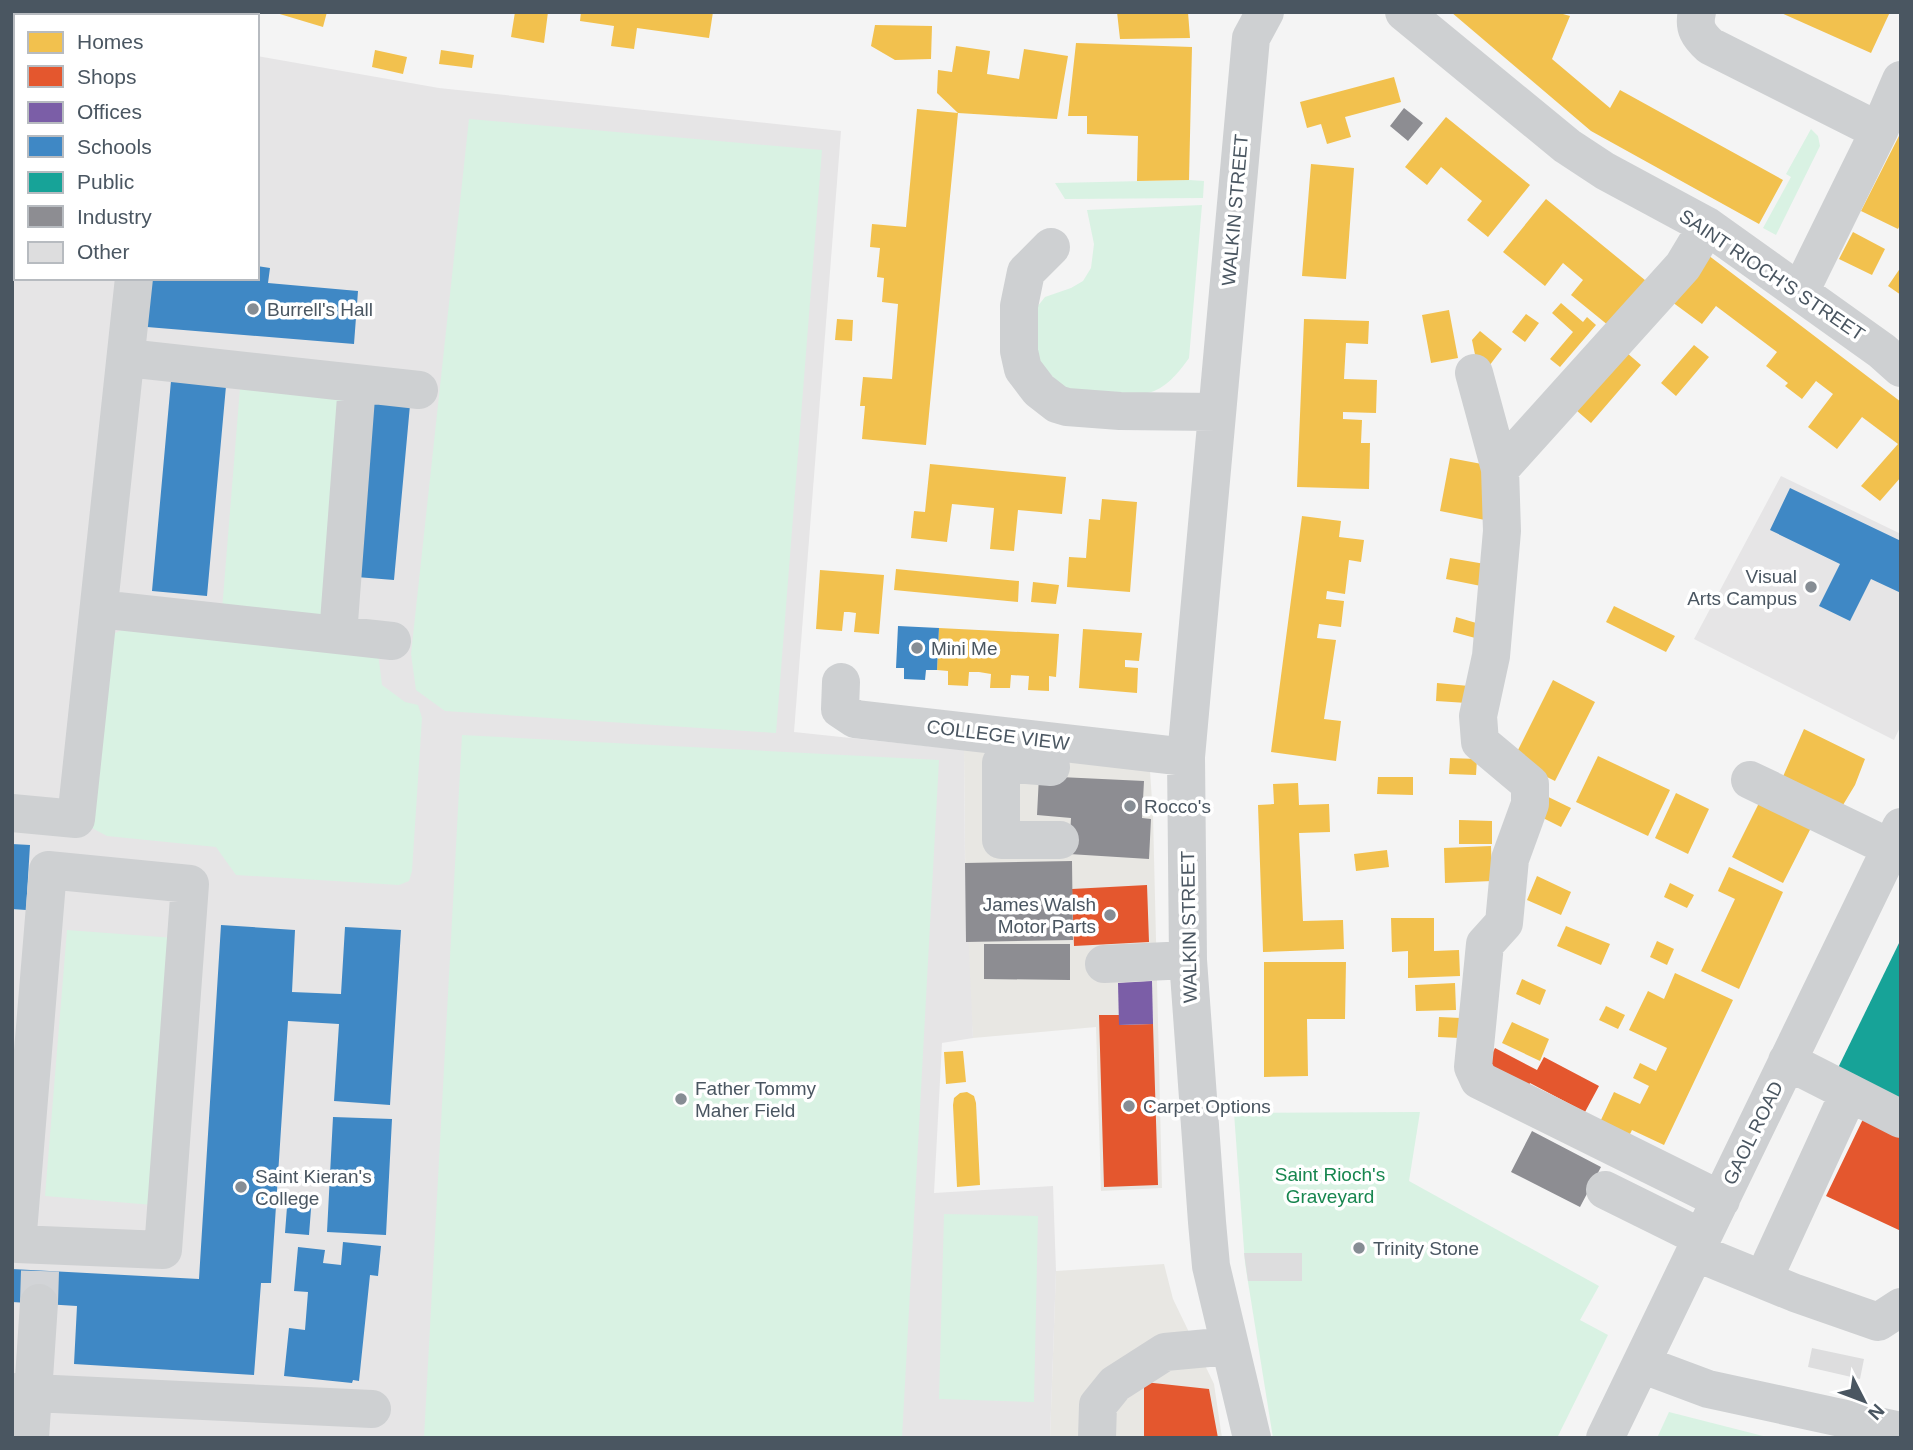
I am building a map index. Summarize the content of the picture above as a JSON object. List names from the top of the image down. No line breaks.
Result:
{"streets":{"street":["WALKIN STREET","SAINT RIOCH'S STREET","COLLEGE VIEW","GAOL ROAD"]},"crossings":[["WALKIN STREET","COLLEGE VIEW"]],"parks":["Saint Rioch's Graveyard"],"places":["Burrell's Hall","Visual Arts Campus","Mini Me","Rocco's","James Walsh Motor Parts","Father Tommy Maher Field","Carpet Options","Saint Kieran's College","Trinity Stone"],"legend":["Homes","Shops","Offices","Schools","Public","Industry","Other"],"north":"bottom right"}
